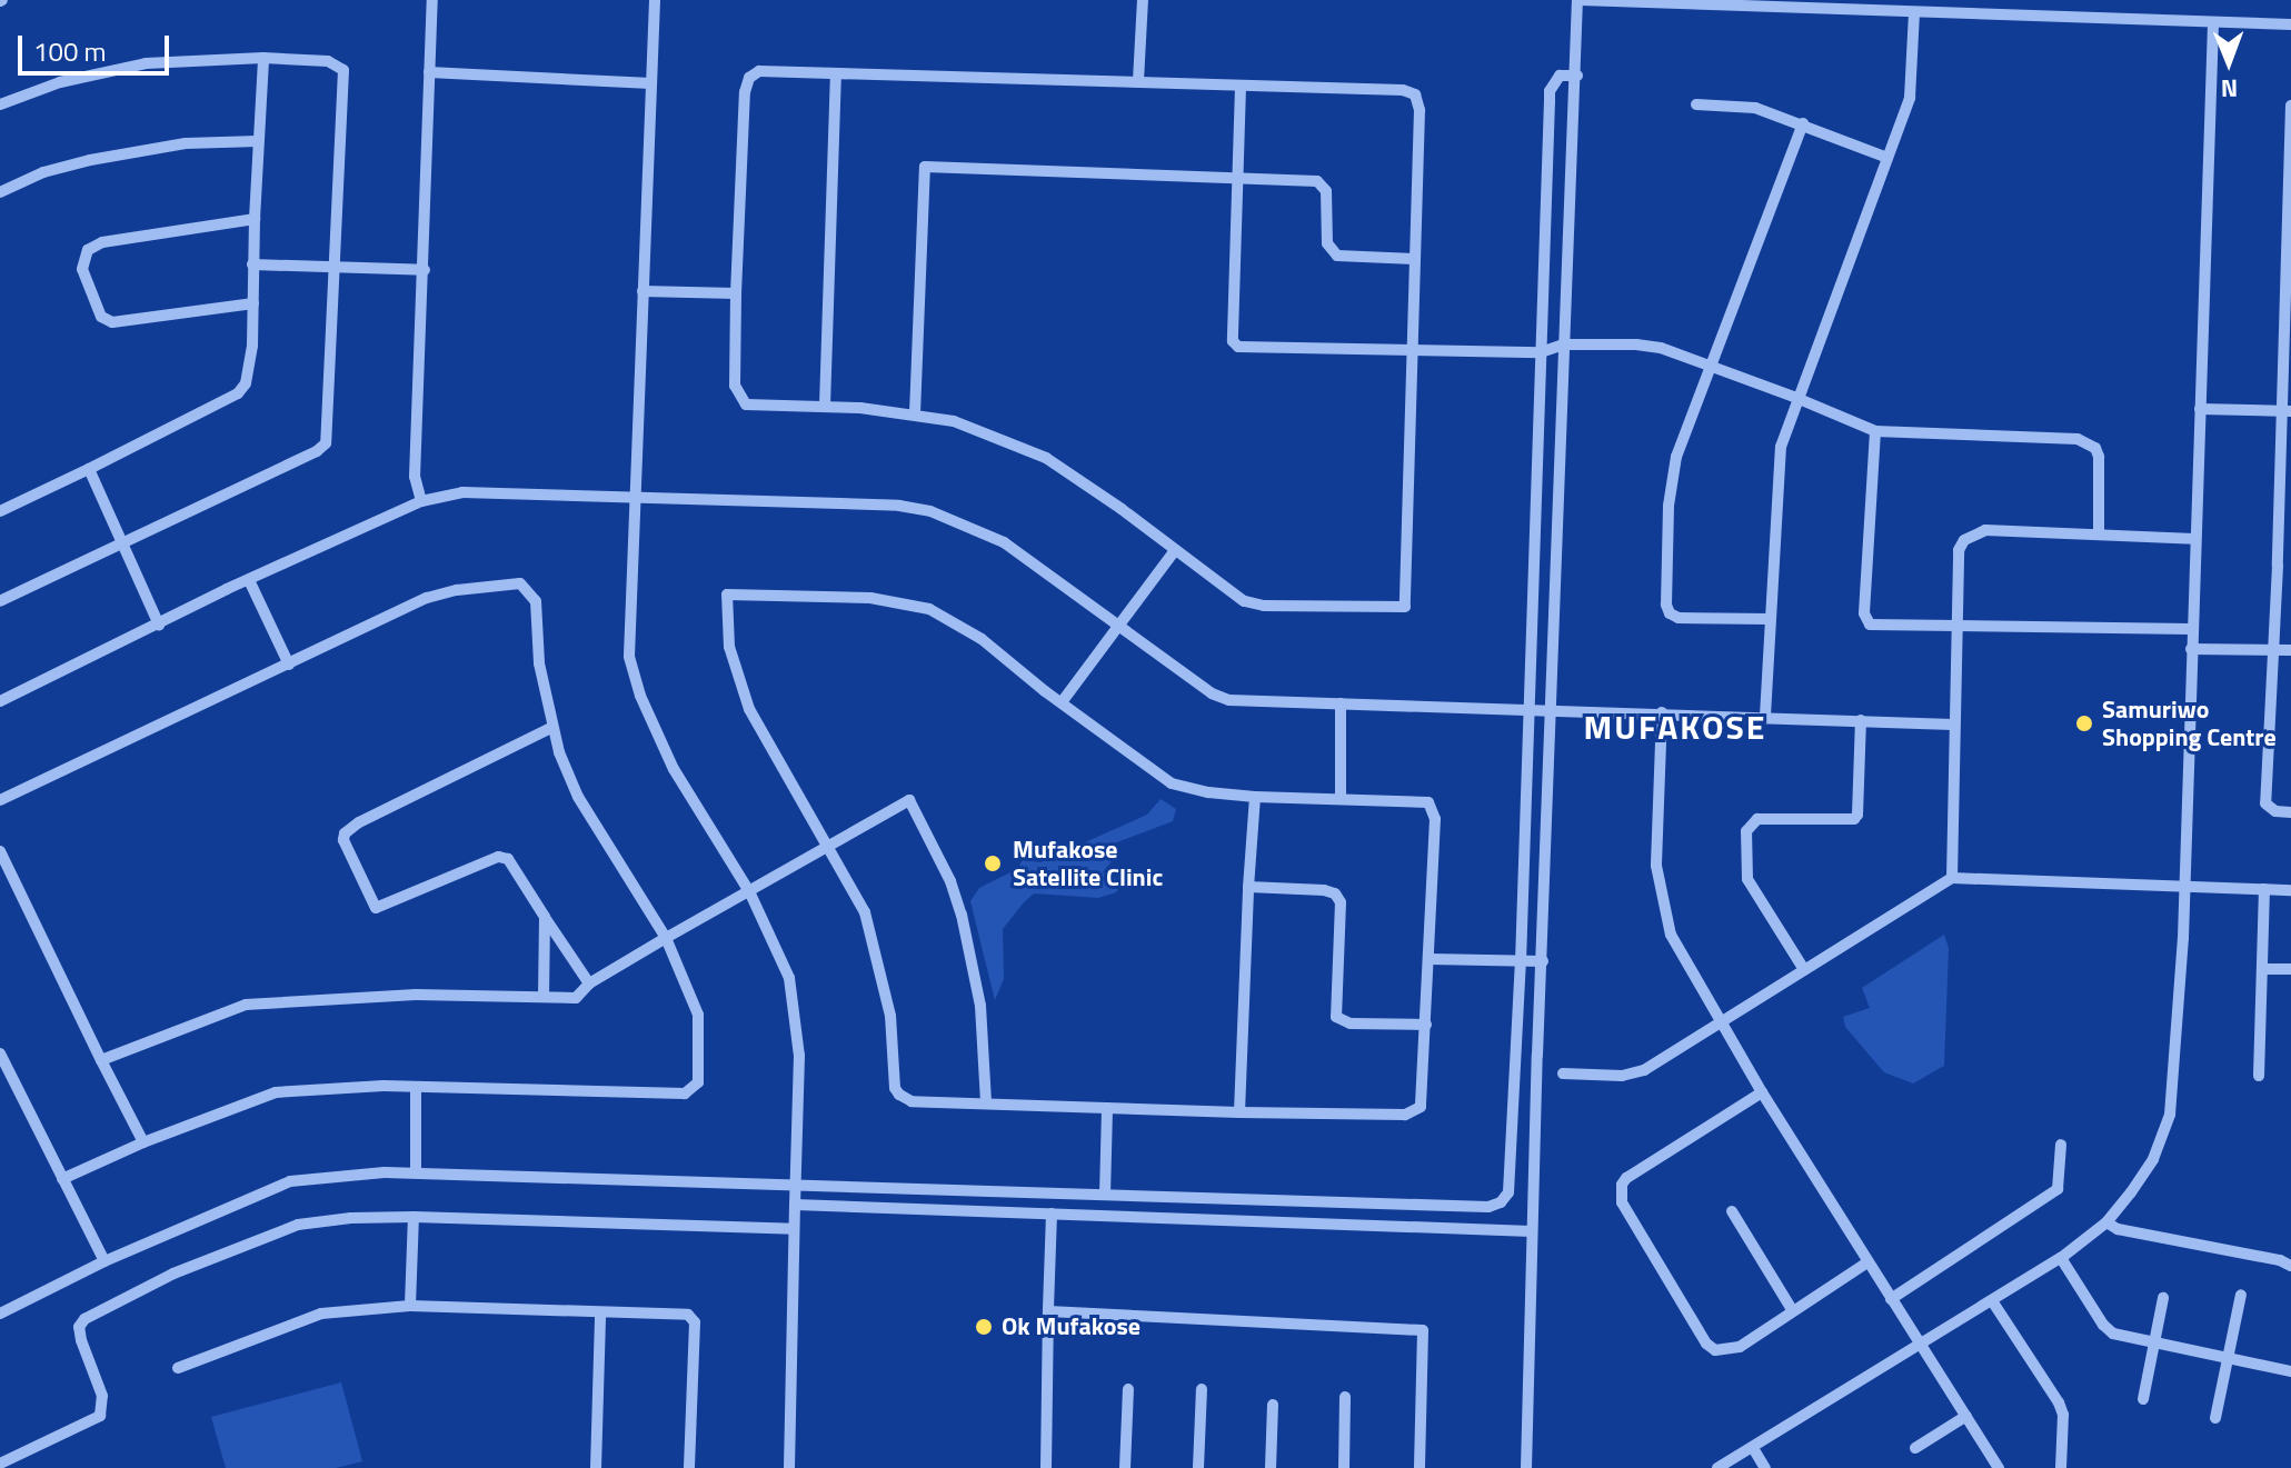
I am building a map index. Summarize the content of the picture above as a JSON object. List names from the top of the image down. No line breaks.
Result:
{"districts":["MUFAKOSE"],"places":["Samuriwo Shopping Centre","Mufakose Satellite Clinic","Ok Mufakose"],"scale_bar":"100 m","north":"bottom"}
